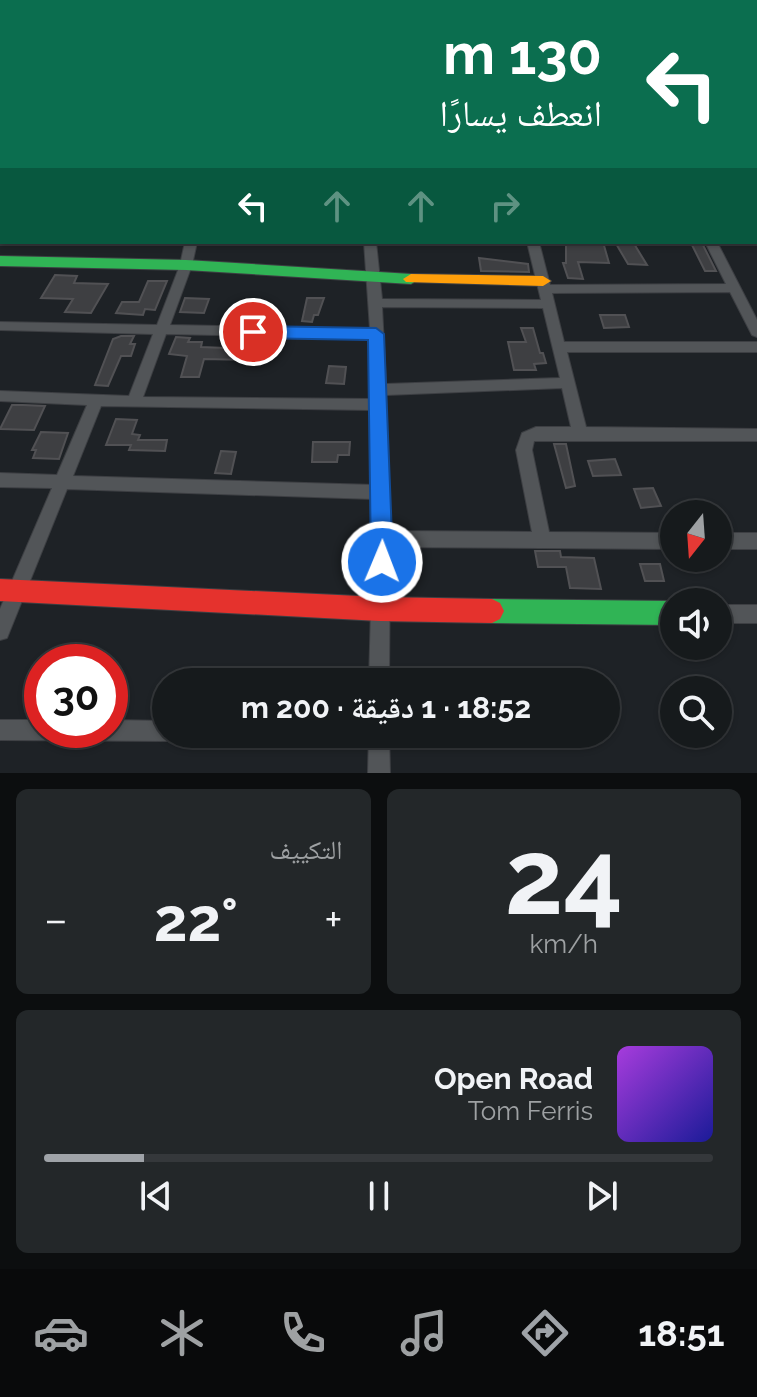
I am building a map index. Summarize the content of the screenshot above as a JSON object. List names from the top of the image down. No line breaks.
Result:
{"north":"bottom","page":{"turn":["130 m","انعطف يسارًا"],"limit":"30","trip":"18:52 · 1 دقيقة · 200 m","tile":[["24","km/h"],"التكييف"],"heat":["−","22°","+"],"song":["Open Road","Tom Ferris"],"tabs":"18:51"}}
